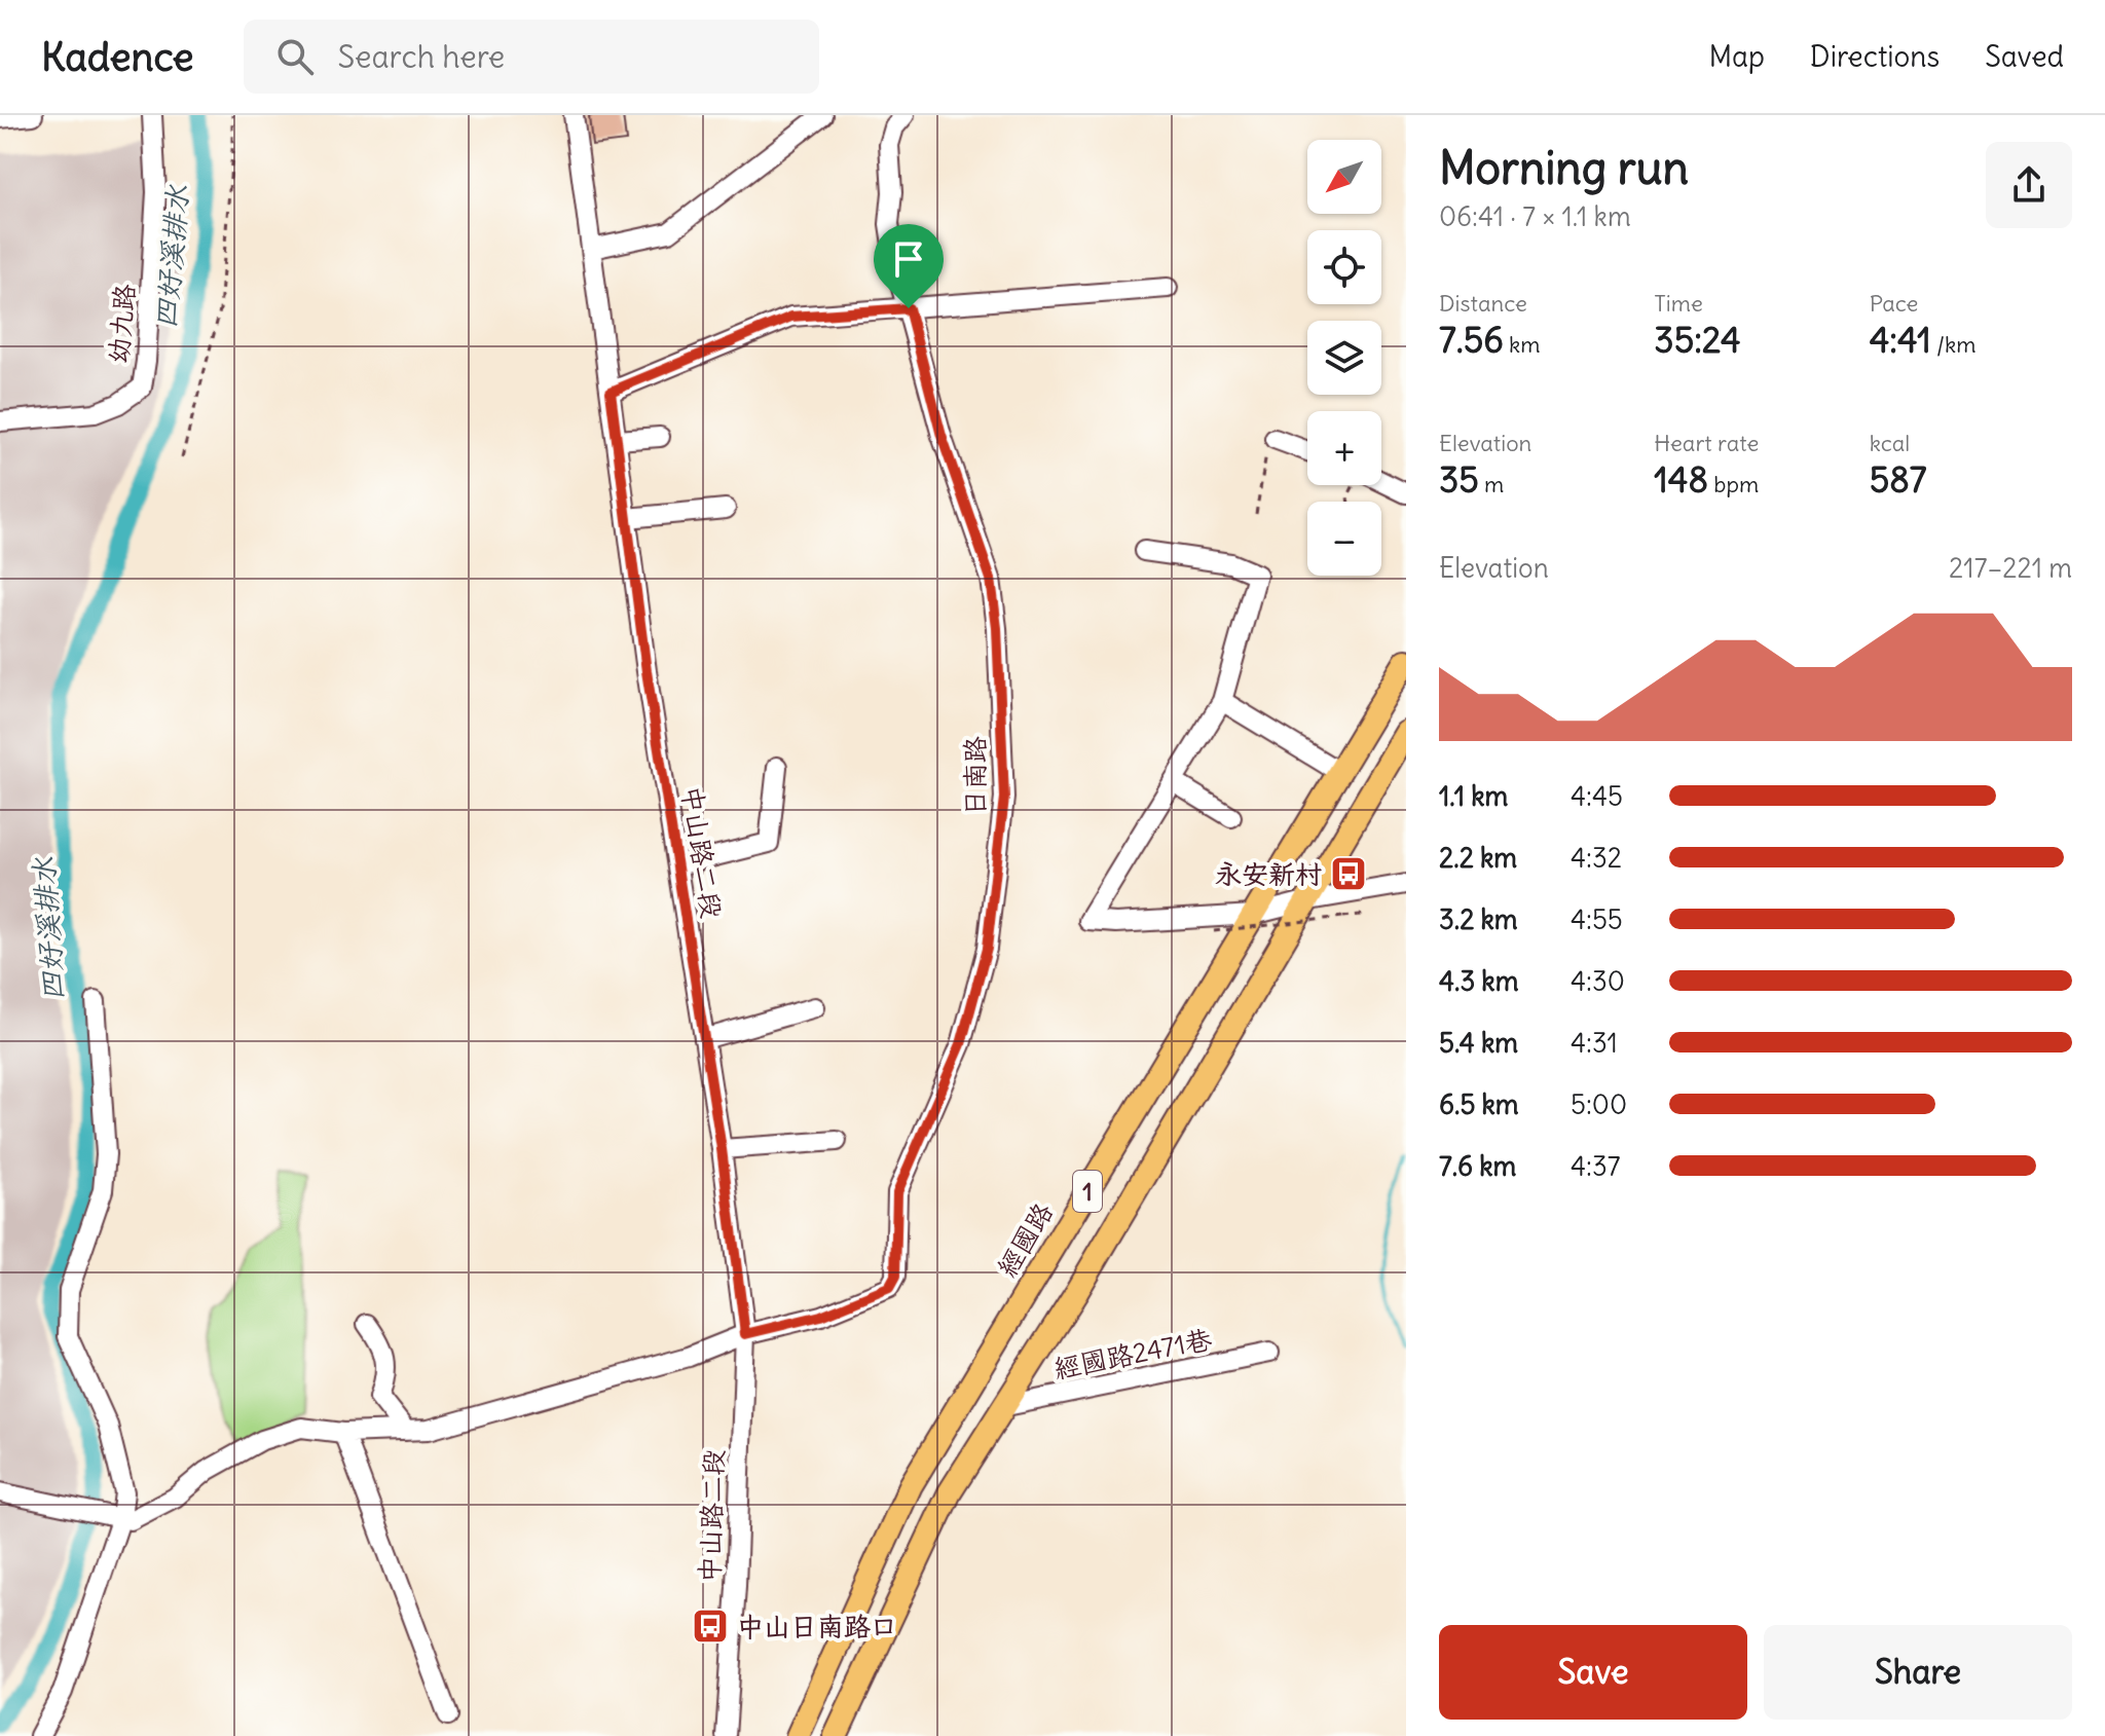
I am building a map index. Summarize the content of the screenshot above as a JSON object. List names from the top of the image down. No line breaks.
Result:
{"streets":{"main road":["1","經國路"],"street":["幼九路","日南路","中山路二段","經國路2471巷"]},"crossings":[["日南路","中山路二段"],["1","經國路2471巷"]],"water":["四好溪排水"],"places":{"bus stop":["永安新村","中山日南路口"]},"north":"bottom left","page":{"header":"Kadence","search":"Search here","nav":["Map","Directions","Saved"],"heading":["Morning run","06:41 · 7 × 1.1 km"],"map_buttons":["+","−"],"stats":[["Distance","7.56 km"],["Time","35:24"],["Pace","4:41 /km"],["Elevation","35 m"],["Heart rate","148 bpm"],["kcal","587"]],"chart":["Elevation","217–221 m"],"list":[{"name":"1.1 km","note":"4:45"},{"name":"2.2 km","note":"4:32"},{"name":"3.2 km","note":"4:55"},{"name":"4.3 km","note":"4:30"},{"name":"5.4 km","note":"4:31"},{"name":"6.5 km","note":"5:00"},{"name":"7.6 km","note":"4:37"}],"buttons":["Save","Share"]}}
